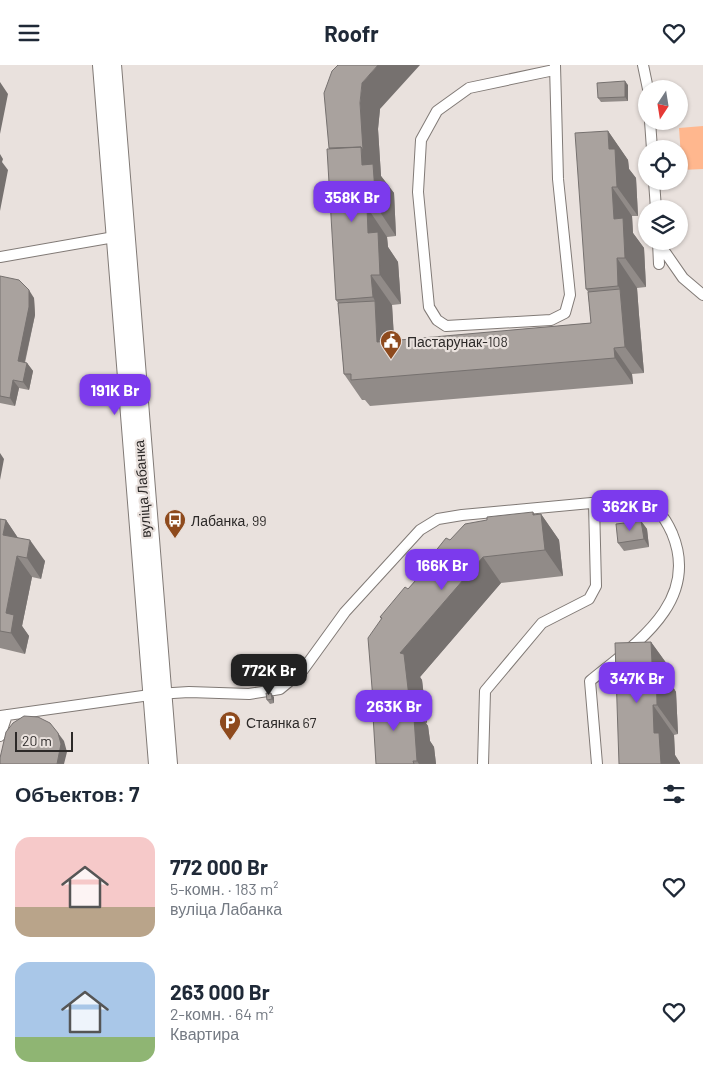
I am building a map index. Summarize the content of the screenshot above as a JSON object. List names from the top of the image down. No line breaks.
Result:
{"streets":{"main road":["вуліца Лабанка"]},"places":{"public building":["Пастарунак-108"],"bus stop":["Лабанка, 99"],"parking":["Стаянка 67"]},"scale_bar":"20 m","north":"bottom","page":{"header":"Roofr","price":["358K Br","191K Br","362K Br","166K Br","772K Br","347K Br","263K Br"],"scale":"20 m","heading":"Объектов: 7","list":[{"name":"772 000 Br","note":"5-комн. · 183 m² · вуліца Лабанка"},{"name":"263 000 Br","note":"2-комн. · 64 m² · Квартира"}]}}
